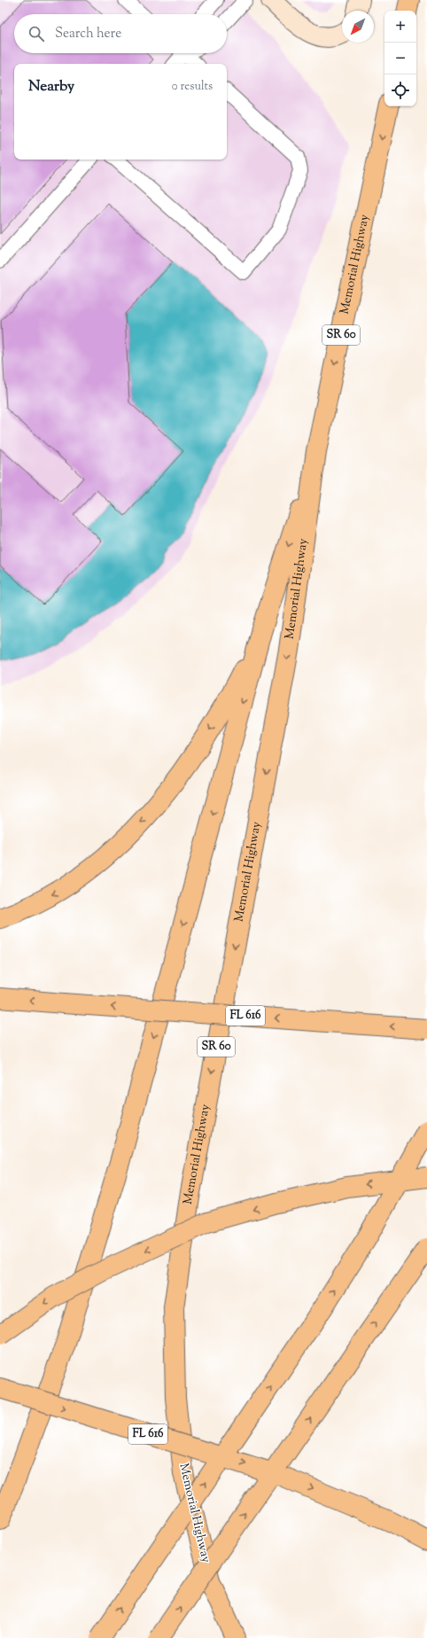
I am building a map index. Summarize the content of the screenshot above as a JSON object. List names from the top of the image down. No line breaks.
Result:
{"streets":{"highway":["Memorial Highway","SR 60","FL 616"]},"north":"bottom left","page":{"map_buttons":["+","−"],"search":"Search here","heading":["Nearby","0 results"]}}
